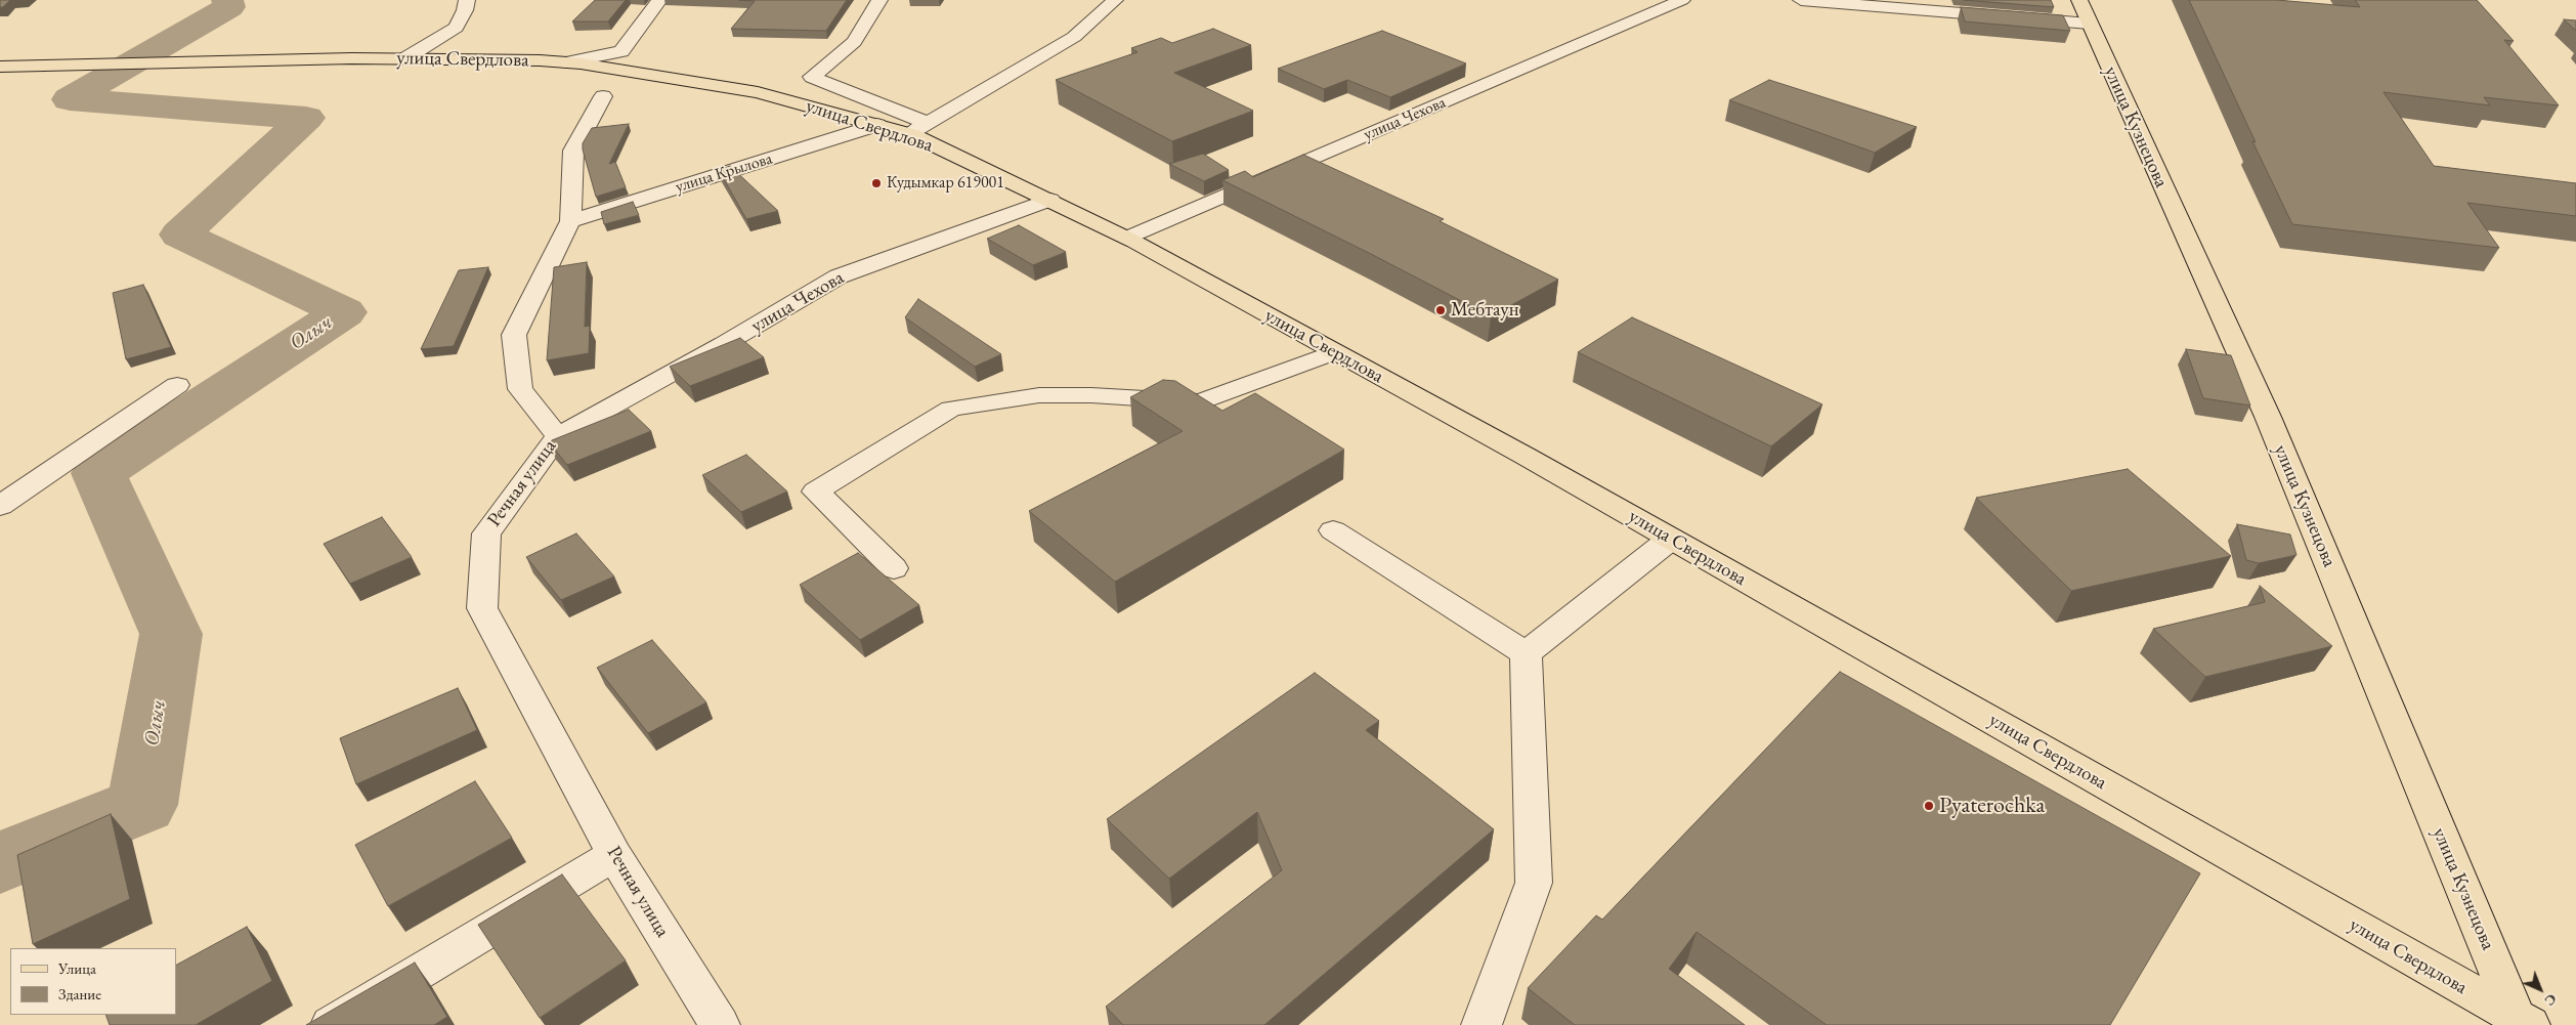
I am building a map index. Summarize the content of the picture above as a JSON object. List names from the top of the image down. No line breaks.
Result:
{"streets":{"main road":["улица Свердлова","улица Кузнецова"],"street":["улица Чехова","улица Крылова","Речная улица"]},"crossings":[["улица Свердлова","улица Чехова"],["улица Свердлова","улица Кузнецова"],["улица Свердлова","улица Крылова"],["улица Чехова","Речная улица"],["улица Крылова","Речная улица"]],"water":["Олыч"],"places":["Кудымкар 619001","Мебтаун","Pyaterochka"],"legend":["Улица","Здание"],"north":"bottom right"}
